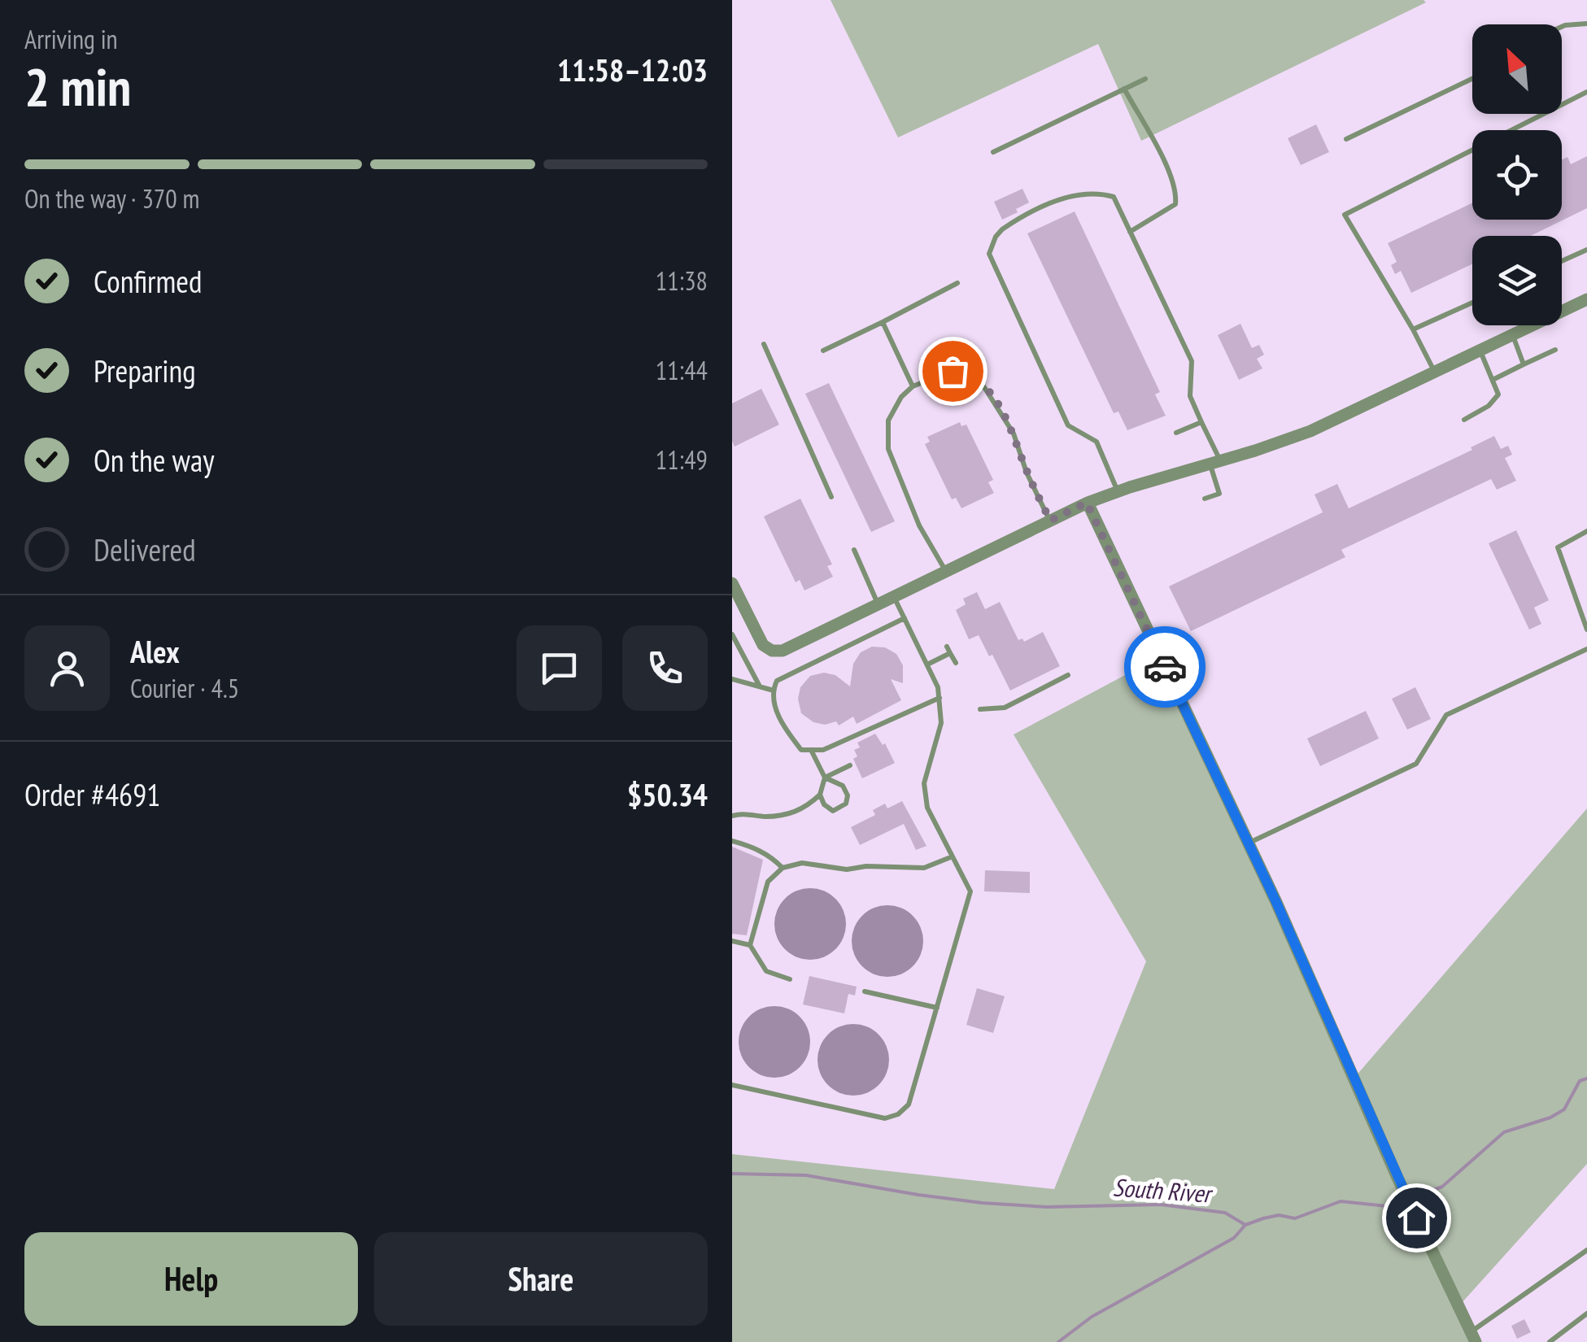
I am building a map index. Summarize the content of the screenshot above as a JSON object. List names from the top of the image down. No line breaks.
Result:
{"water":["South River"],"north":"top left","page":{"heading":["2 min","Arriving in","11:58–12:03"],"panel":["Alex","Courier · 4.5","Order #4691","$50.34"],"bar":"On the way · 370 m","list":[["Confirmed","11:38"],["Preparing","11:44"],["On the way","11:49"],"Delivered"],"buttons":["Help","Share"]}}
